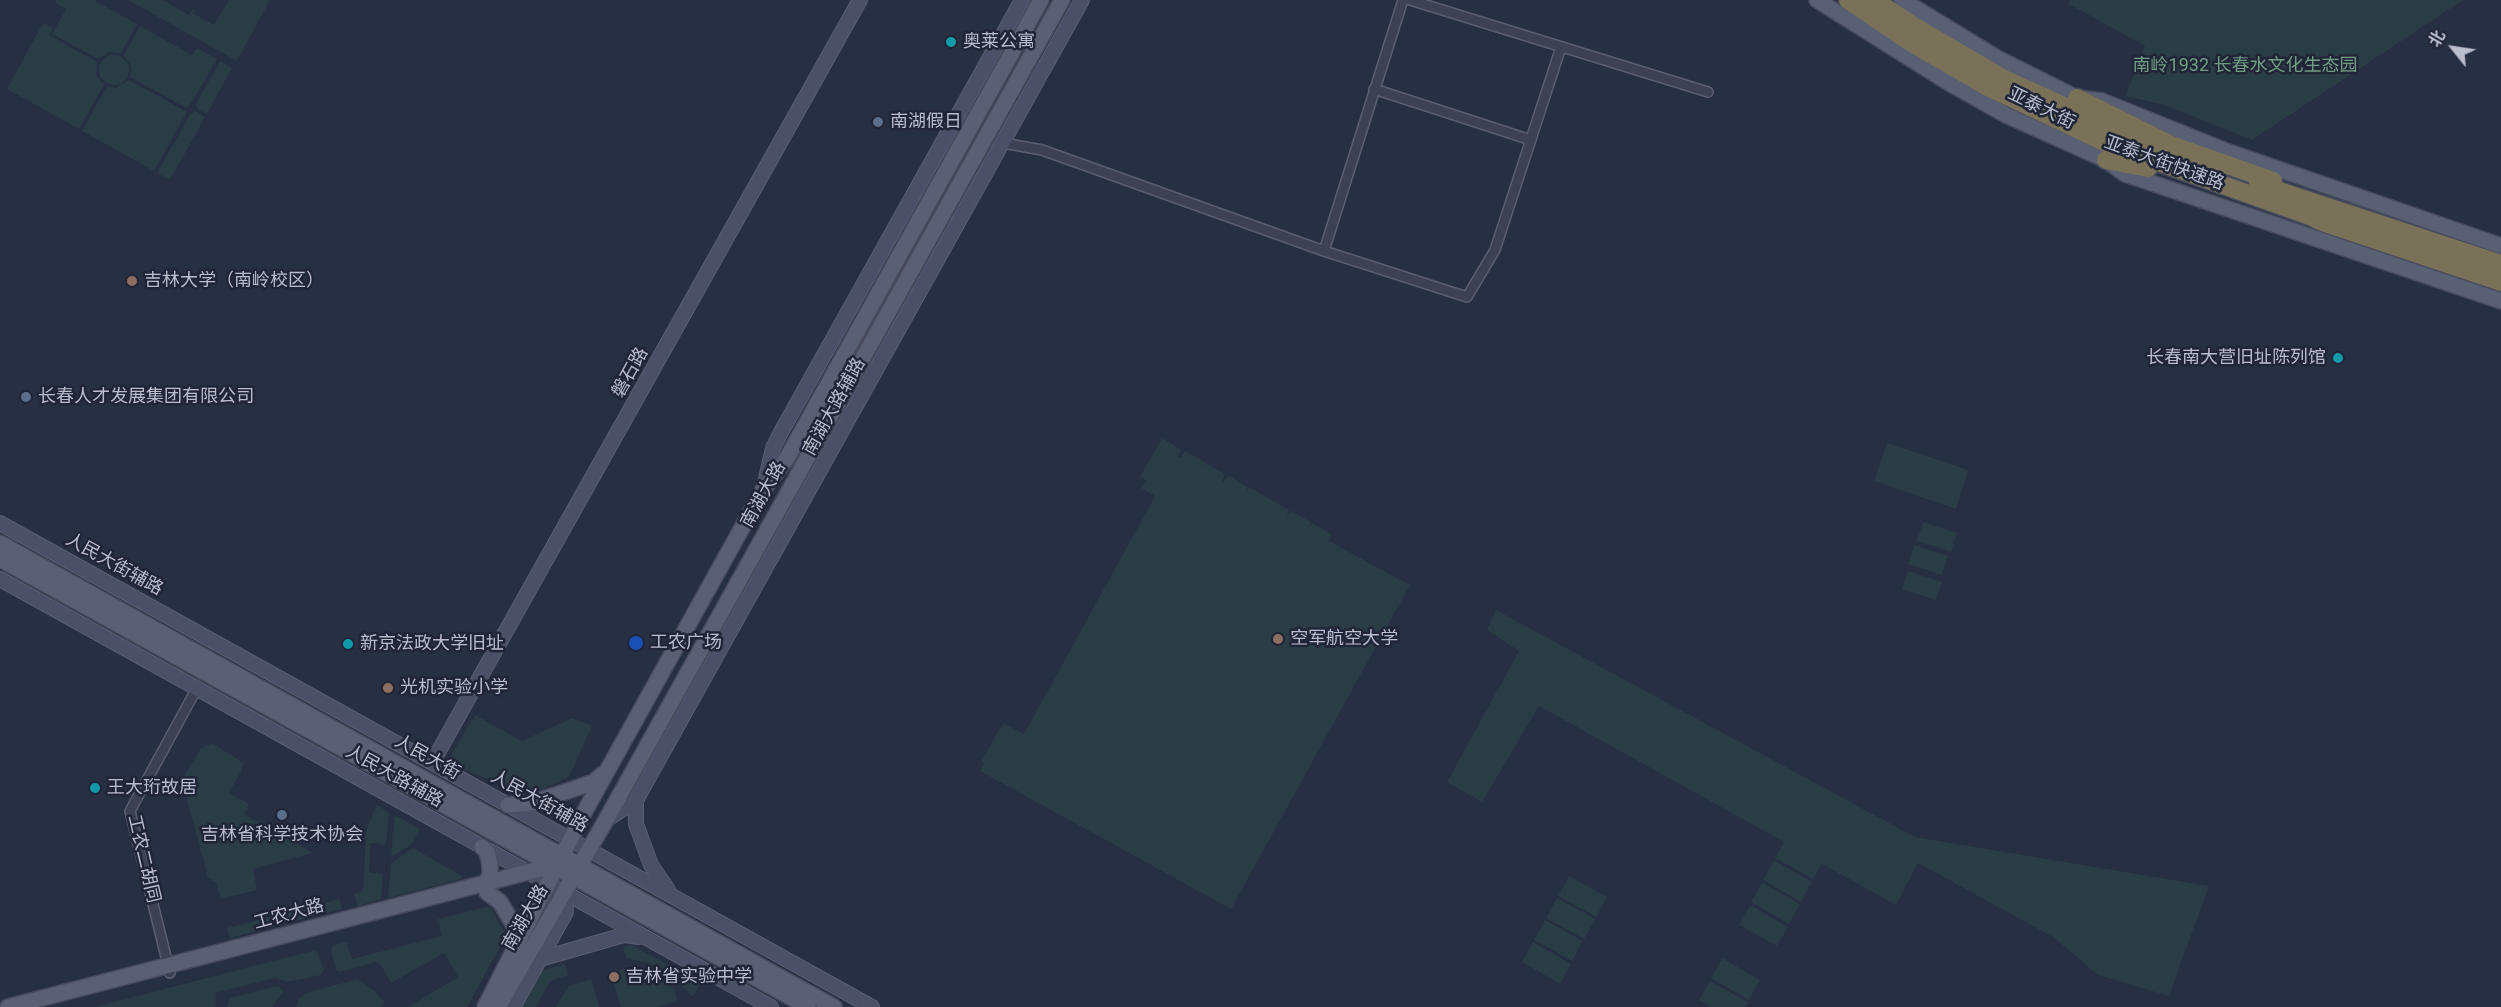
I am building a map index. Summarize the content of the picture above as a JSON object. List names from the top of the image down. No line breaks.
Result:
{"streets":{"highway":["亚泰大街快速路"],"main road":["亚泰大街","南湖大路","人民大街","工农大路"],"street":["磐石路","南湖大路辅路","人民大街辅路","人民大路辅路","工农二胡同"]},"crossings":[["磐石路","人民大街辅路"],["南湖大路辅路","南湖大路"],["南湖大路","人民大街辅路"],["南湖大路","人民大街"],["南湖大路","人民大路辅路"],["南湖大路","工农大路"],["人民大街","人民大路辅路"],["人民大街","工农大路"],["人民大路辅路","工农二胡同"],["人民大路辅路","工农大路"],["工农二胡同","工农大路"]],"parks":["南岭1932 长春水文化生态园"],"places":["奥莱公寓","南湖假日","吉林大学（南岭校区）","长春南大营旧址陈列馆","长春人才发展集团有限公司","空军航空大学","工农广场","新京法政大学旧址","光机实验小学","王大珩故居","吉林省科学技术协会","吉林省实验中学"],"north":"top left"}
